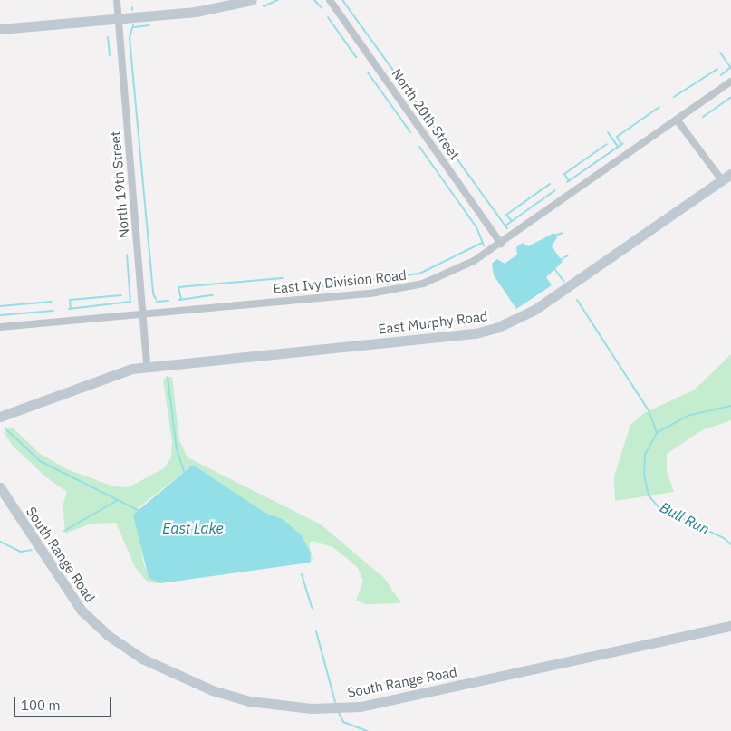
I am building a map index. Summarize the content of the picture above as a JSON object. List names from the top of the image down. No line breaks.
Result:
{"streets":{"street":["North 20th Street","North 19th Street","East Ivy Division Road","East Murphy Road","South Range Road"]},"crossings":[["North 20th Street","East Ivy Division Road"],["North 19th Street","East Ivy Division Road"],["North 19th Street","East Murphy Road"]],"water":["Bull Run","East Lake"],"scale_bar":"100 m"}
